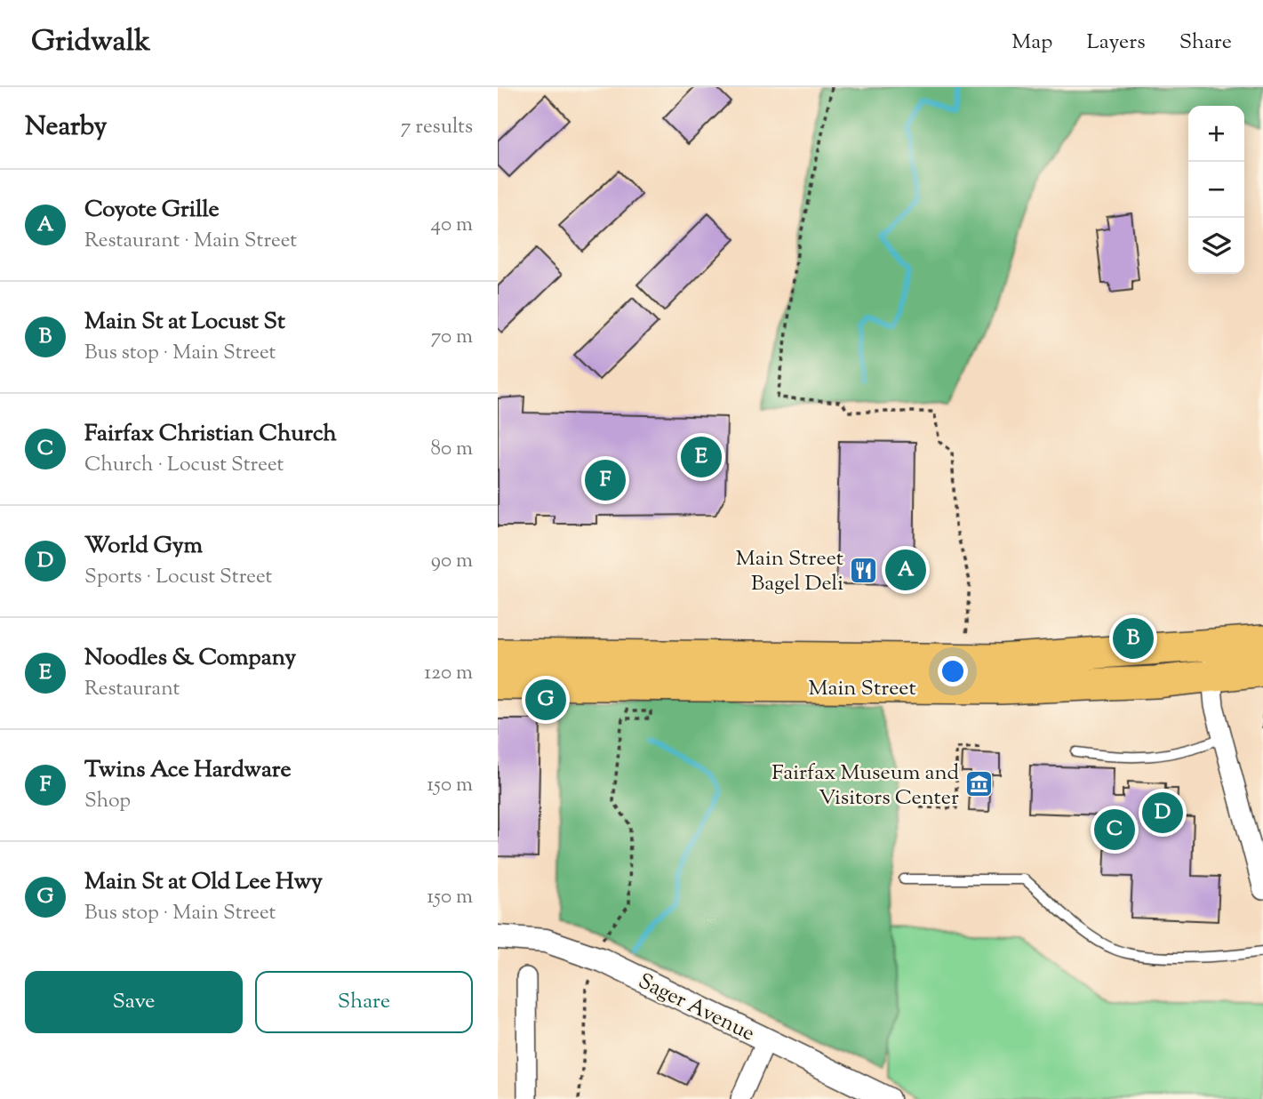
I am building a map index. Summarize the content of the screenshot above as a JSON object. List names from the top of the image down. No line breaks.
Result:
{"streets":{"main road":["Main Street"],"street":["Sager Avenue"]},"places":{"restaurant":["Main Street Bagel Deli"],"museum":["Fairfax Museum and Visitors Center"]},"page":{"header":"Gridwalk","nav":["Map","Layers","Share"],"heading":["Nearby","7 results"],"map_buttons":["+","−"],"list":[{"mark":"A","name":"Coyote Grille","note":"Restaurant · Main Street","value":"40 m"},{"mark":"B","name":"Main St at Locust St","note":"Bus stop · Main Street","value":"70 m"},{"mark":"C","name":"Fairfax Christian Church","note":"Church · Locust Street","value":"80 m"},{"mark":"D","name":"World Gym","note":"Sports · Locust Street","value":"90 m"},{"mark":"E","name":"Noodles & Company","note":"Restaurant","value":"120 m"},{"mark":"F","name":"Twins Ace Hardware","note":"Shop","value":"150 m"},{"mark":"G","name":"Main St at Old Lee Hwy","note":"Bus stop · Main Street","value":"150 m"}],"pins":["E","F","A","B","G","D","C"],"buttons":["Save","Share"]}}
